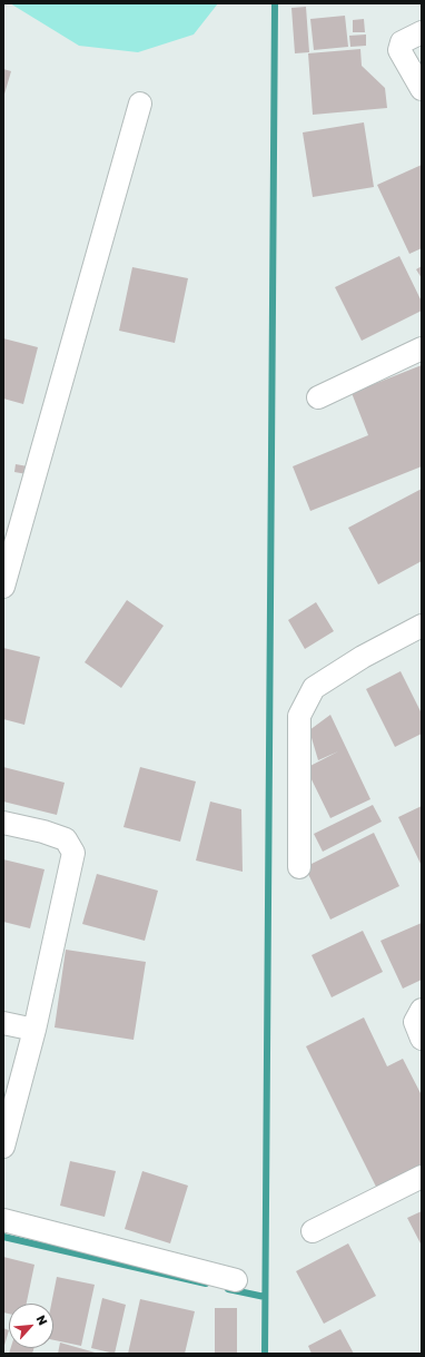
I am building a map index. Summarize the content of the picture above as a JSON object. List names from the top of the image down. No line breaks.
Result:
{"north":"top right"}
